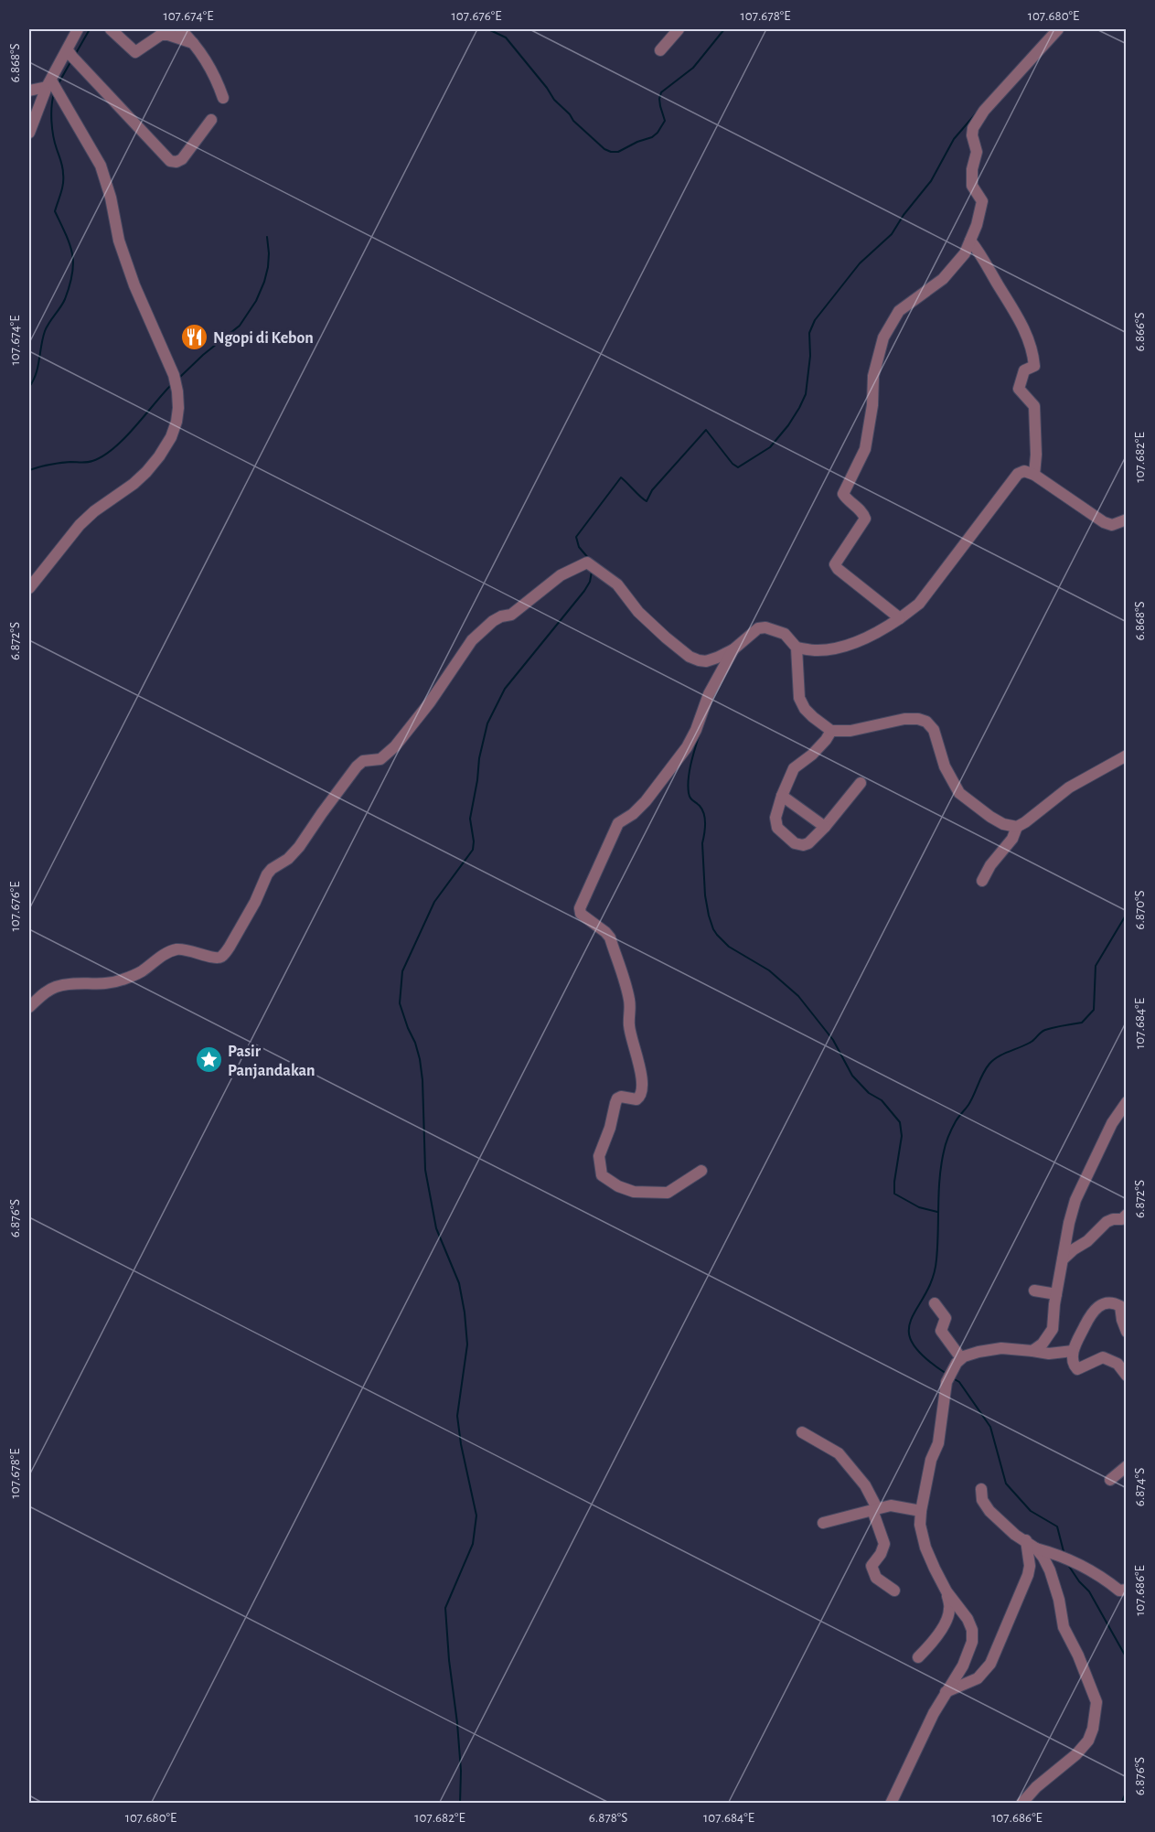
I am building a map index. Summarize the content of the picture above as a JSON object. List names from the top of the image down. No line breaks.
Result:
{"places":{"restaurant":["Ngopi di Kebon"],"place":["Pasir Panjandakan"]},"coordinates":["107.674°E","107.676°E","107.678°E","107.680°E","6.868°S","6.866°S","107.682°E","6.872°S","6.870°S","107.684°E","6.876°S","6.874°S","107.686°E","6.878°S"]}
